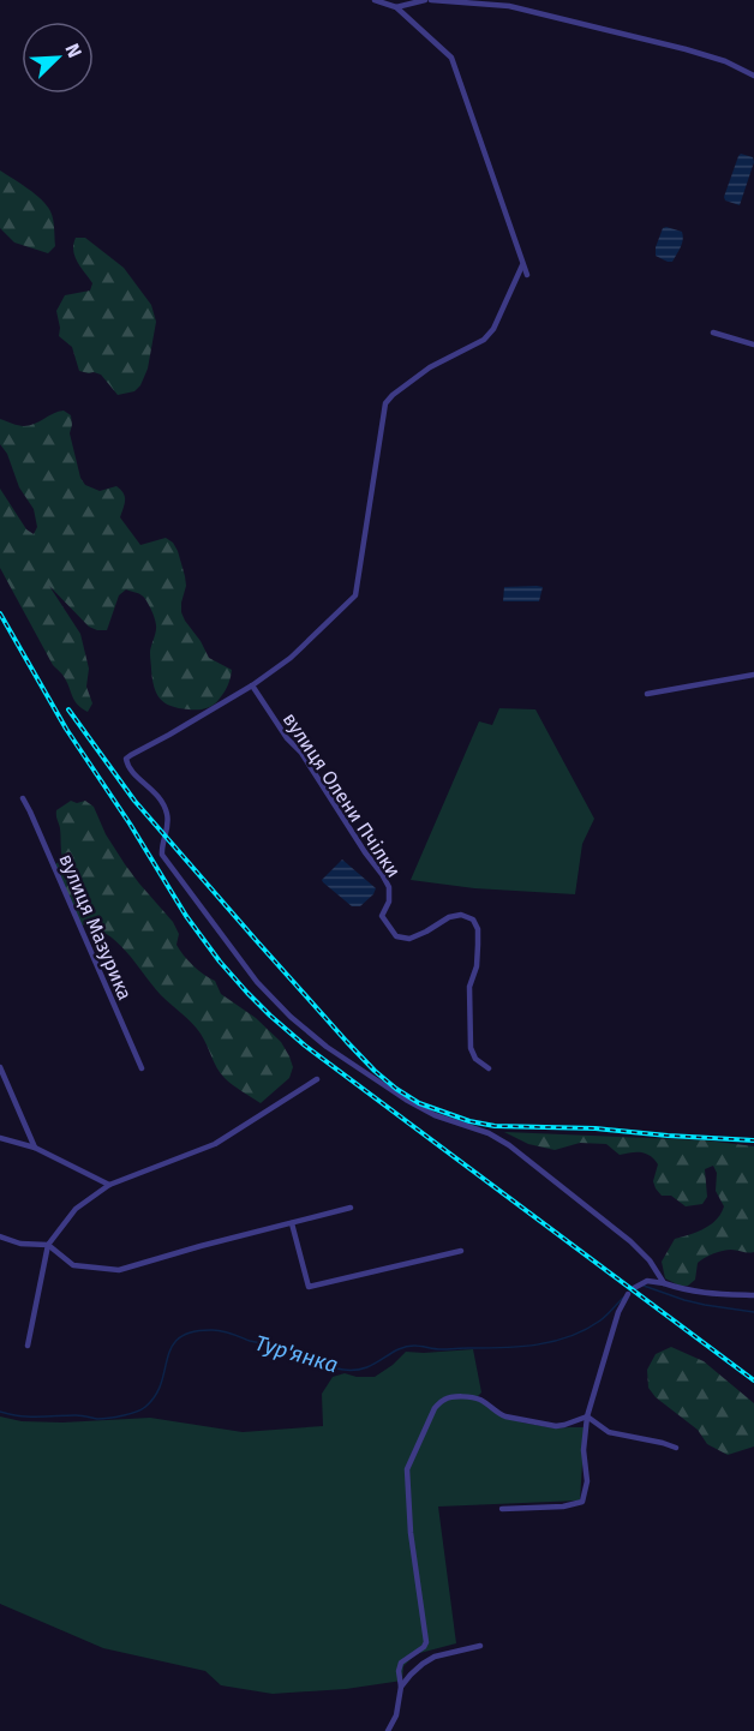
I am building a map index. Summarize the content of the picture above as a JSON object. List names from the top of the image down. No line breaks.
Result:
{"streets":{"street":["вулиця Олени Пчілки","вулиця Мазурика"]},"water":["Тур'янка"],"north":"top right"}
